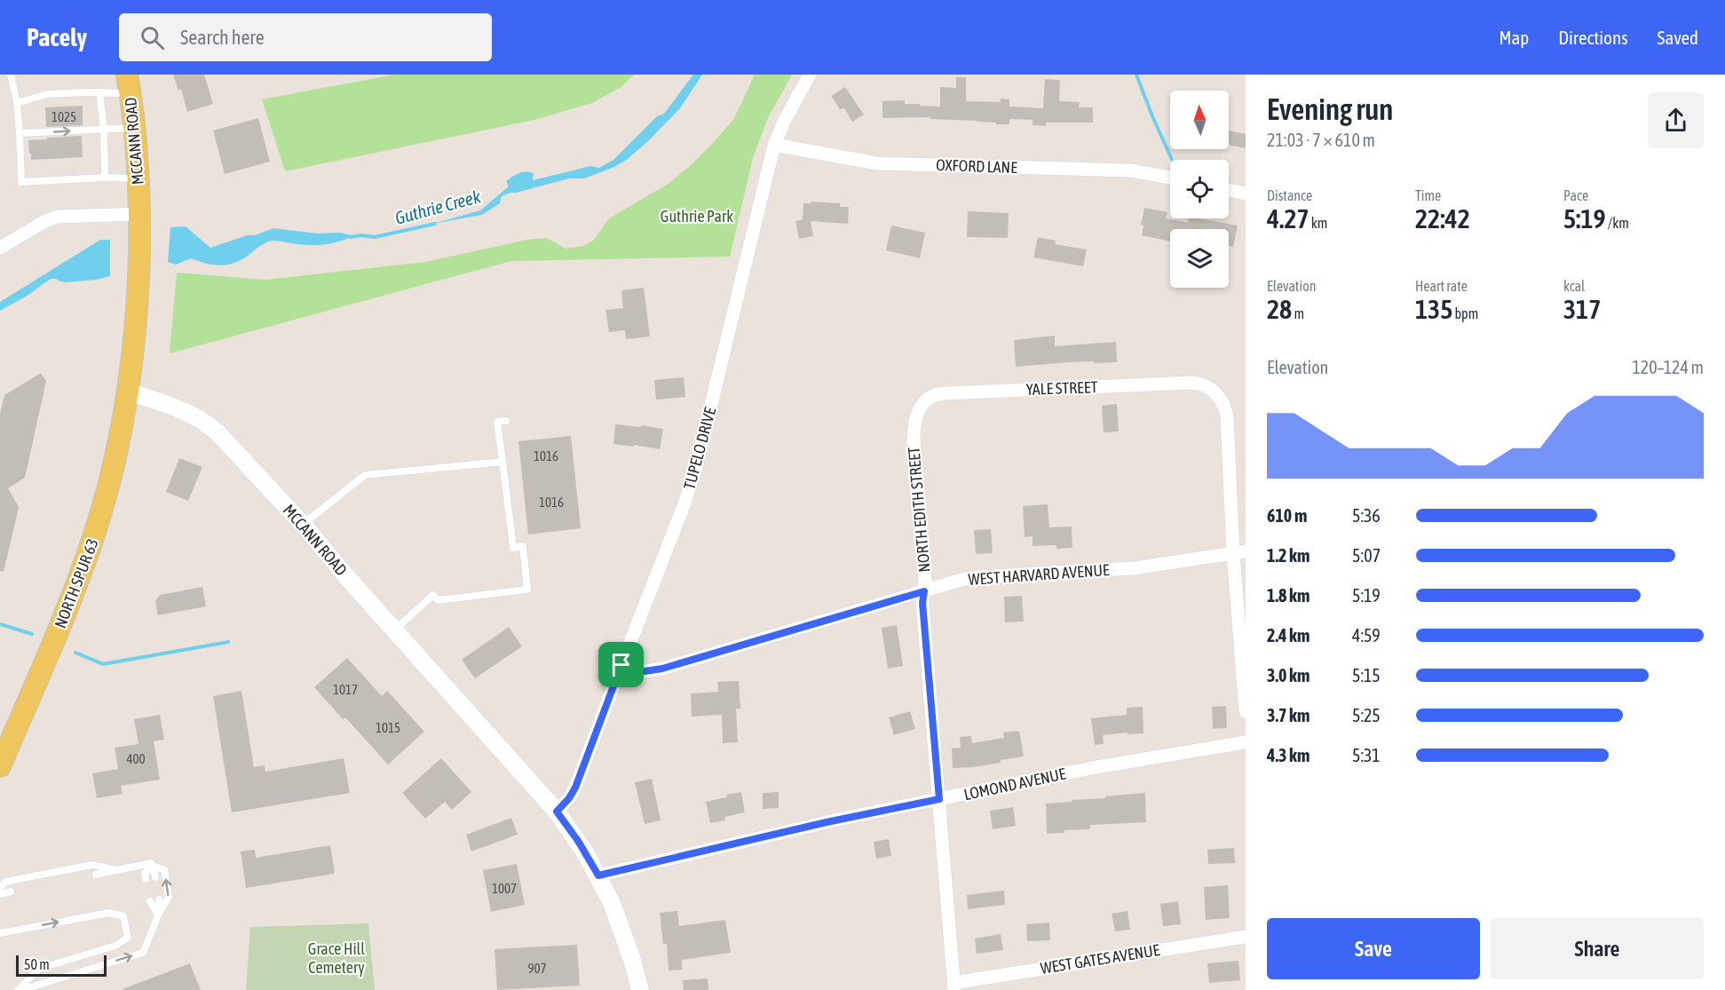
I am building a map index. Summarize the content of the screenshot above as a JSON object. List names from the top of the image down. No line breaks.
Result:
{"streets":{"main road":["MCCANN ROAD","NORTH SPUR 63"],"street":["OXFORD LANE","YALE STREET","TUPELO DRIVE","NORTH EDITH STREET","WEST HARVARD AVENUE","LOMOND AVENUE","WEST GATES AVENUE"]},"crossings":[["MCCANN ROAD","TUPELO DRIVE"],["MCCANN ROAD","NORTH SPUR 63"],["MCCANN ROAD","LOMOND AVENUE"],["OXFORD LANE","TUPELO DRIVE"],["YALE STREET","NORTH EDITH STREET"],["YALE STREET","WEST HARVARD AVENUE"],["TUPELO DRIVE","WEST HARVARD AVENUE"],["NORTH EDITH STREET","WEST HARVARD AVENUE"],["NORTH EDITH STREET","LOMOND AVENUE"],["NORTH EDITH STREET","WEST GATES AVENUE"]],"water":["Guthrie Creek"],"parks":["Guthrie Park","Grace Hill Cemetery"],"house_numbers":["1025","1016","1016","1017","1015","400","1007","907"],"scale_bar":"50 m","north":"top","page":{"header":"Pacely","search":"Search here","nav":["Map","Directions","Saved"],"heading":["Evening run","21:03 · 7 × 610 m"],"stats":[["Distance","4.27 km"],["Time","22:42"],["Pace","5:19 /km"],["Elevation","28 m"],["Heart rate","135 bpm"],["kcal","317"]],"chart":["Elevation","120–124 m"],"list":[{"name":"610 m","note":"5:36"},{"name":"1.2 km","note":"5:07"},{"name":"1.8 km","note":"5:19"},{"name":"2.4 km","note":"4:59"},{"name":"3.0 km","note":"5:15"},{"name":"3.7 km","note":"5:25"},{"name":"4.3 km","note":"5:31"}],"buttons":["Save","Share"],"scale":"50 m"}}
